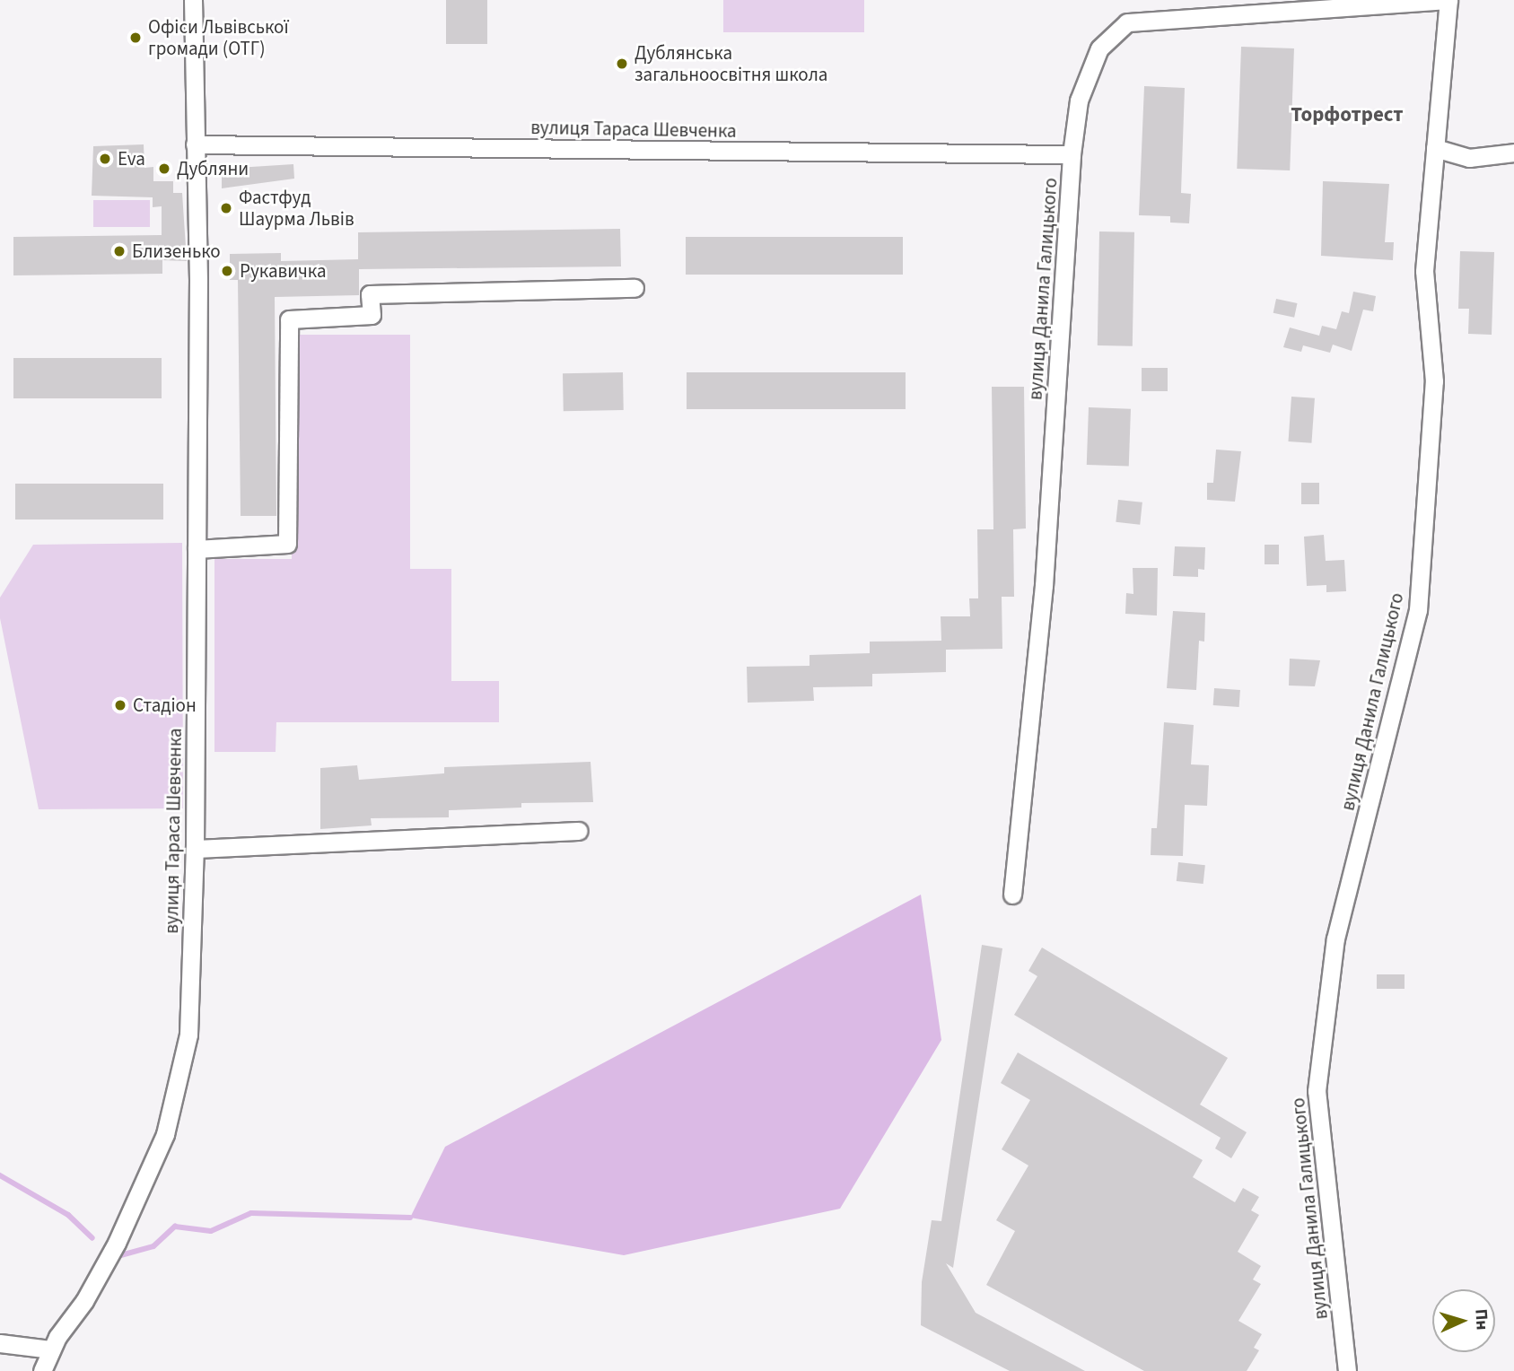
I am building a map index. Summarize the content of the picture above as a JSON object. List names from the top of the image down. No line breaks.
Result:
{"streets":{"street":["вулиця Тараса Шевченка","вулиця Данила Галицького"]},"crossings":[["вулиця Тараса Шевченка","вулиця Данила Галицького"]],"districts":["Торфотрест"],"places":["Офіси Львівської громади (ОТГ)","Дублянська загальноосвітня школа","Eva","Дубляни","Фастфуд Шаурма Львів","Близенько","Рукавичка","Стадіон"],"north":"right"}
